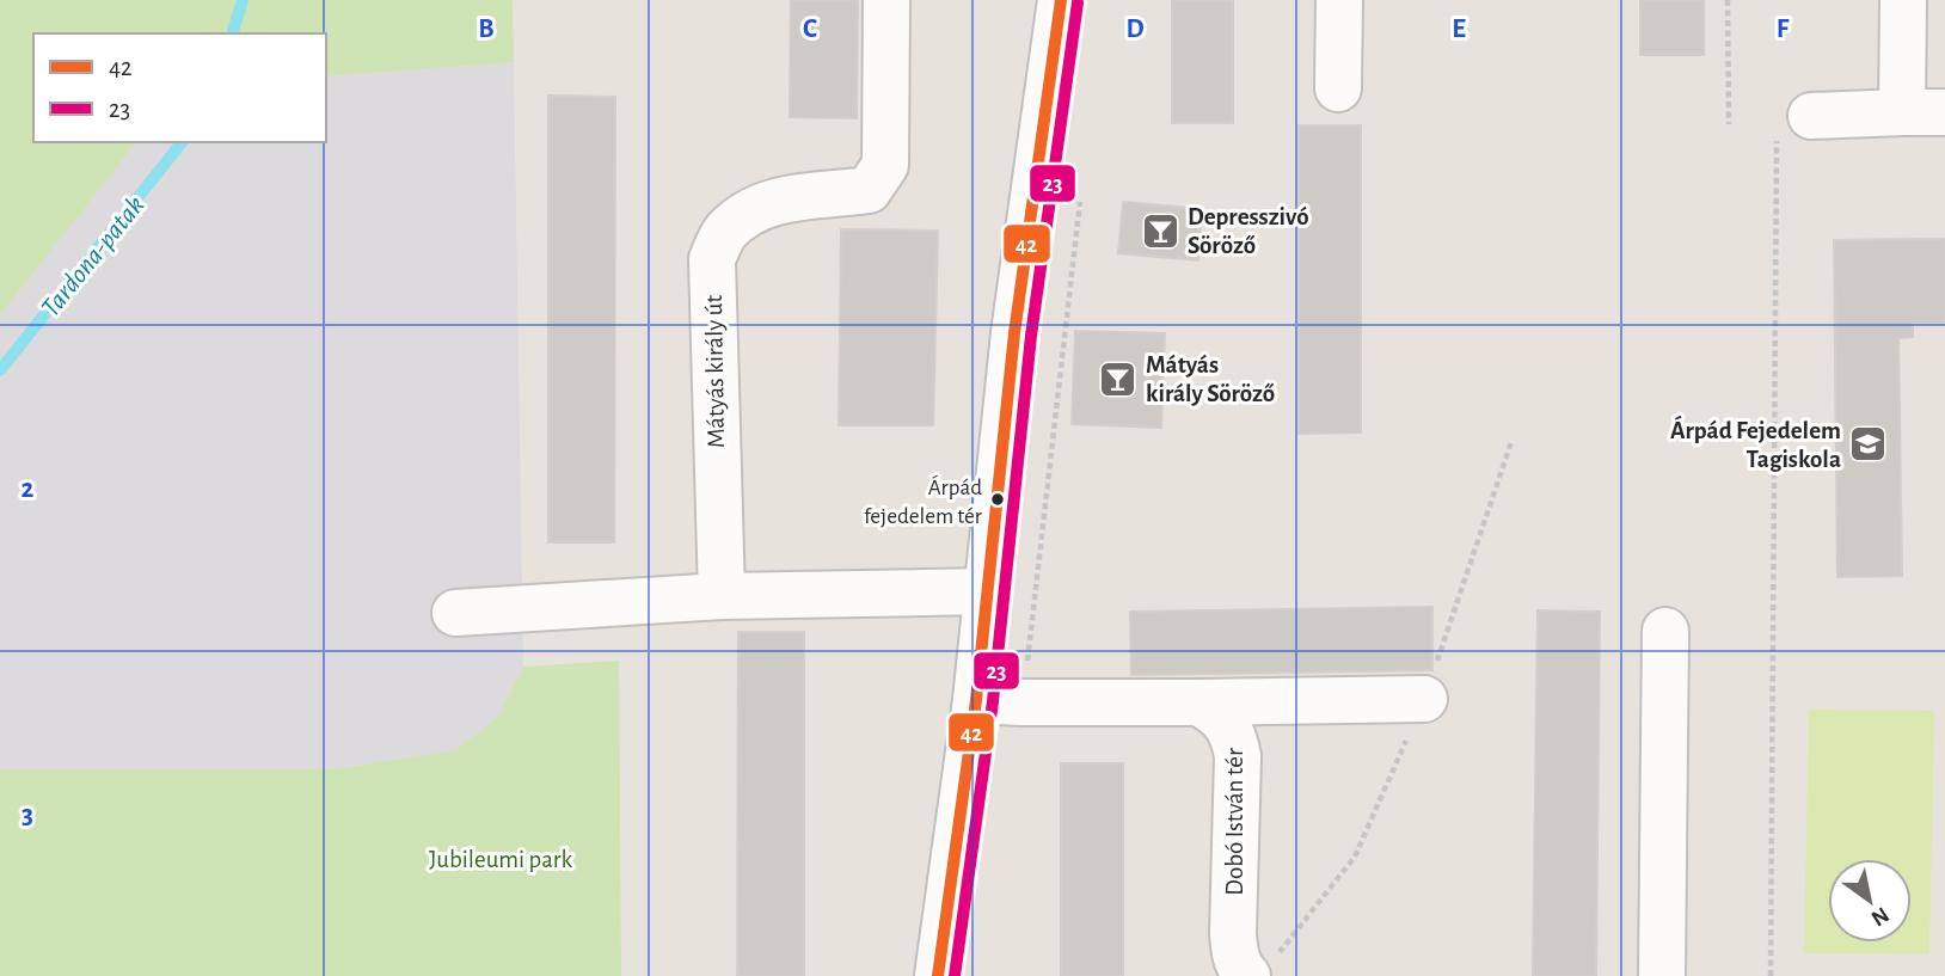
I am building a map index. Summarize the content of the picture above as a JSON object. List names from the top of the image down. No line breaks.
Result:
{"streets":{"street":["Mátyás király út","Dobó István tér"]},"water":["Tardona-patak"],"parks":["Jubileumi park"],"places":{"bar":["Depresszivó Söröző","Mátyás király Söröző"],"school or university":["Árpád Fejedelem Tagiskola"],"other":["Árpád fejedelem tér"]},"lines":["transit line 42","transit line 23"],"legend":["42","23"],"north":"bottom right","grid":{"columns":["B","C","D","E","F"],"rows":["2","3"]}}
